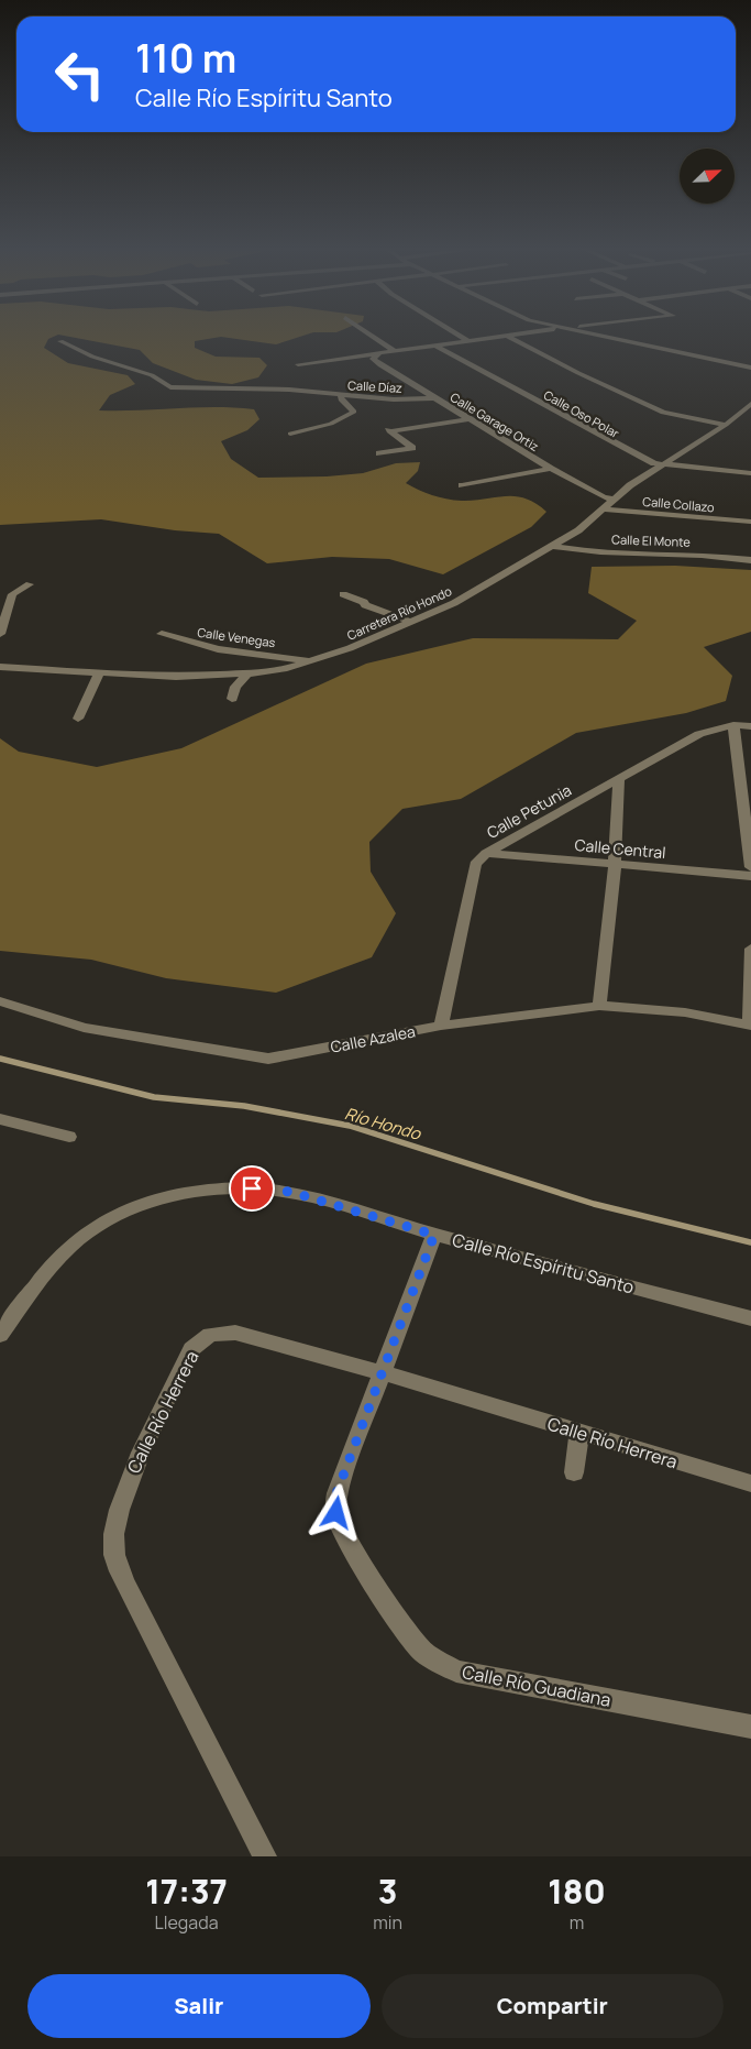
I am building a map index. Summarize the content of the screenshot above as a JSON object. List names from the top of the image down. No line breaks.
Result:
{"streets":{"street":["Calle Díaz","Calle Oso Polar","Calle Garage Ortiz","Calle Collazo","Calle El Monte","Carretera Río Hondo","Calle Venegas","Calle Petunia","Calle Central","Calle Azalea","Calle Río Espíritu Santo","Calle Río Herrera","Calle Río Guadiana"]},"crossings":[["Calle Díaz","Calle Garage Ortiz"],["Calle Oso Polar","Carretera Río Hondo"],["Calle Garage Ortiz","Carretera Río Hondo"],["Calle Collazo","Carretera Río Hondo"],["Calle El Monte","Carretera Río Hondo"],["Carretera Río Hondo","Calle Venegas"],["Calle Petunia","Calle Central"],["Calle Petunia","Calle Azalea"],["Calle Río Espíritu Santo","Calle Río Guadiana"],["Calle Río Herrera","Calle Río Guadiana"]],"water":["Río Hondo"],"north":"top right","page":{"turn":["110 m","Calle Río Espíritu Santo"],"eta":["17:37","Llegada","3","min","180","m"],"buttons":["Salir","Compartir"]}}
